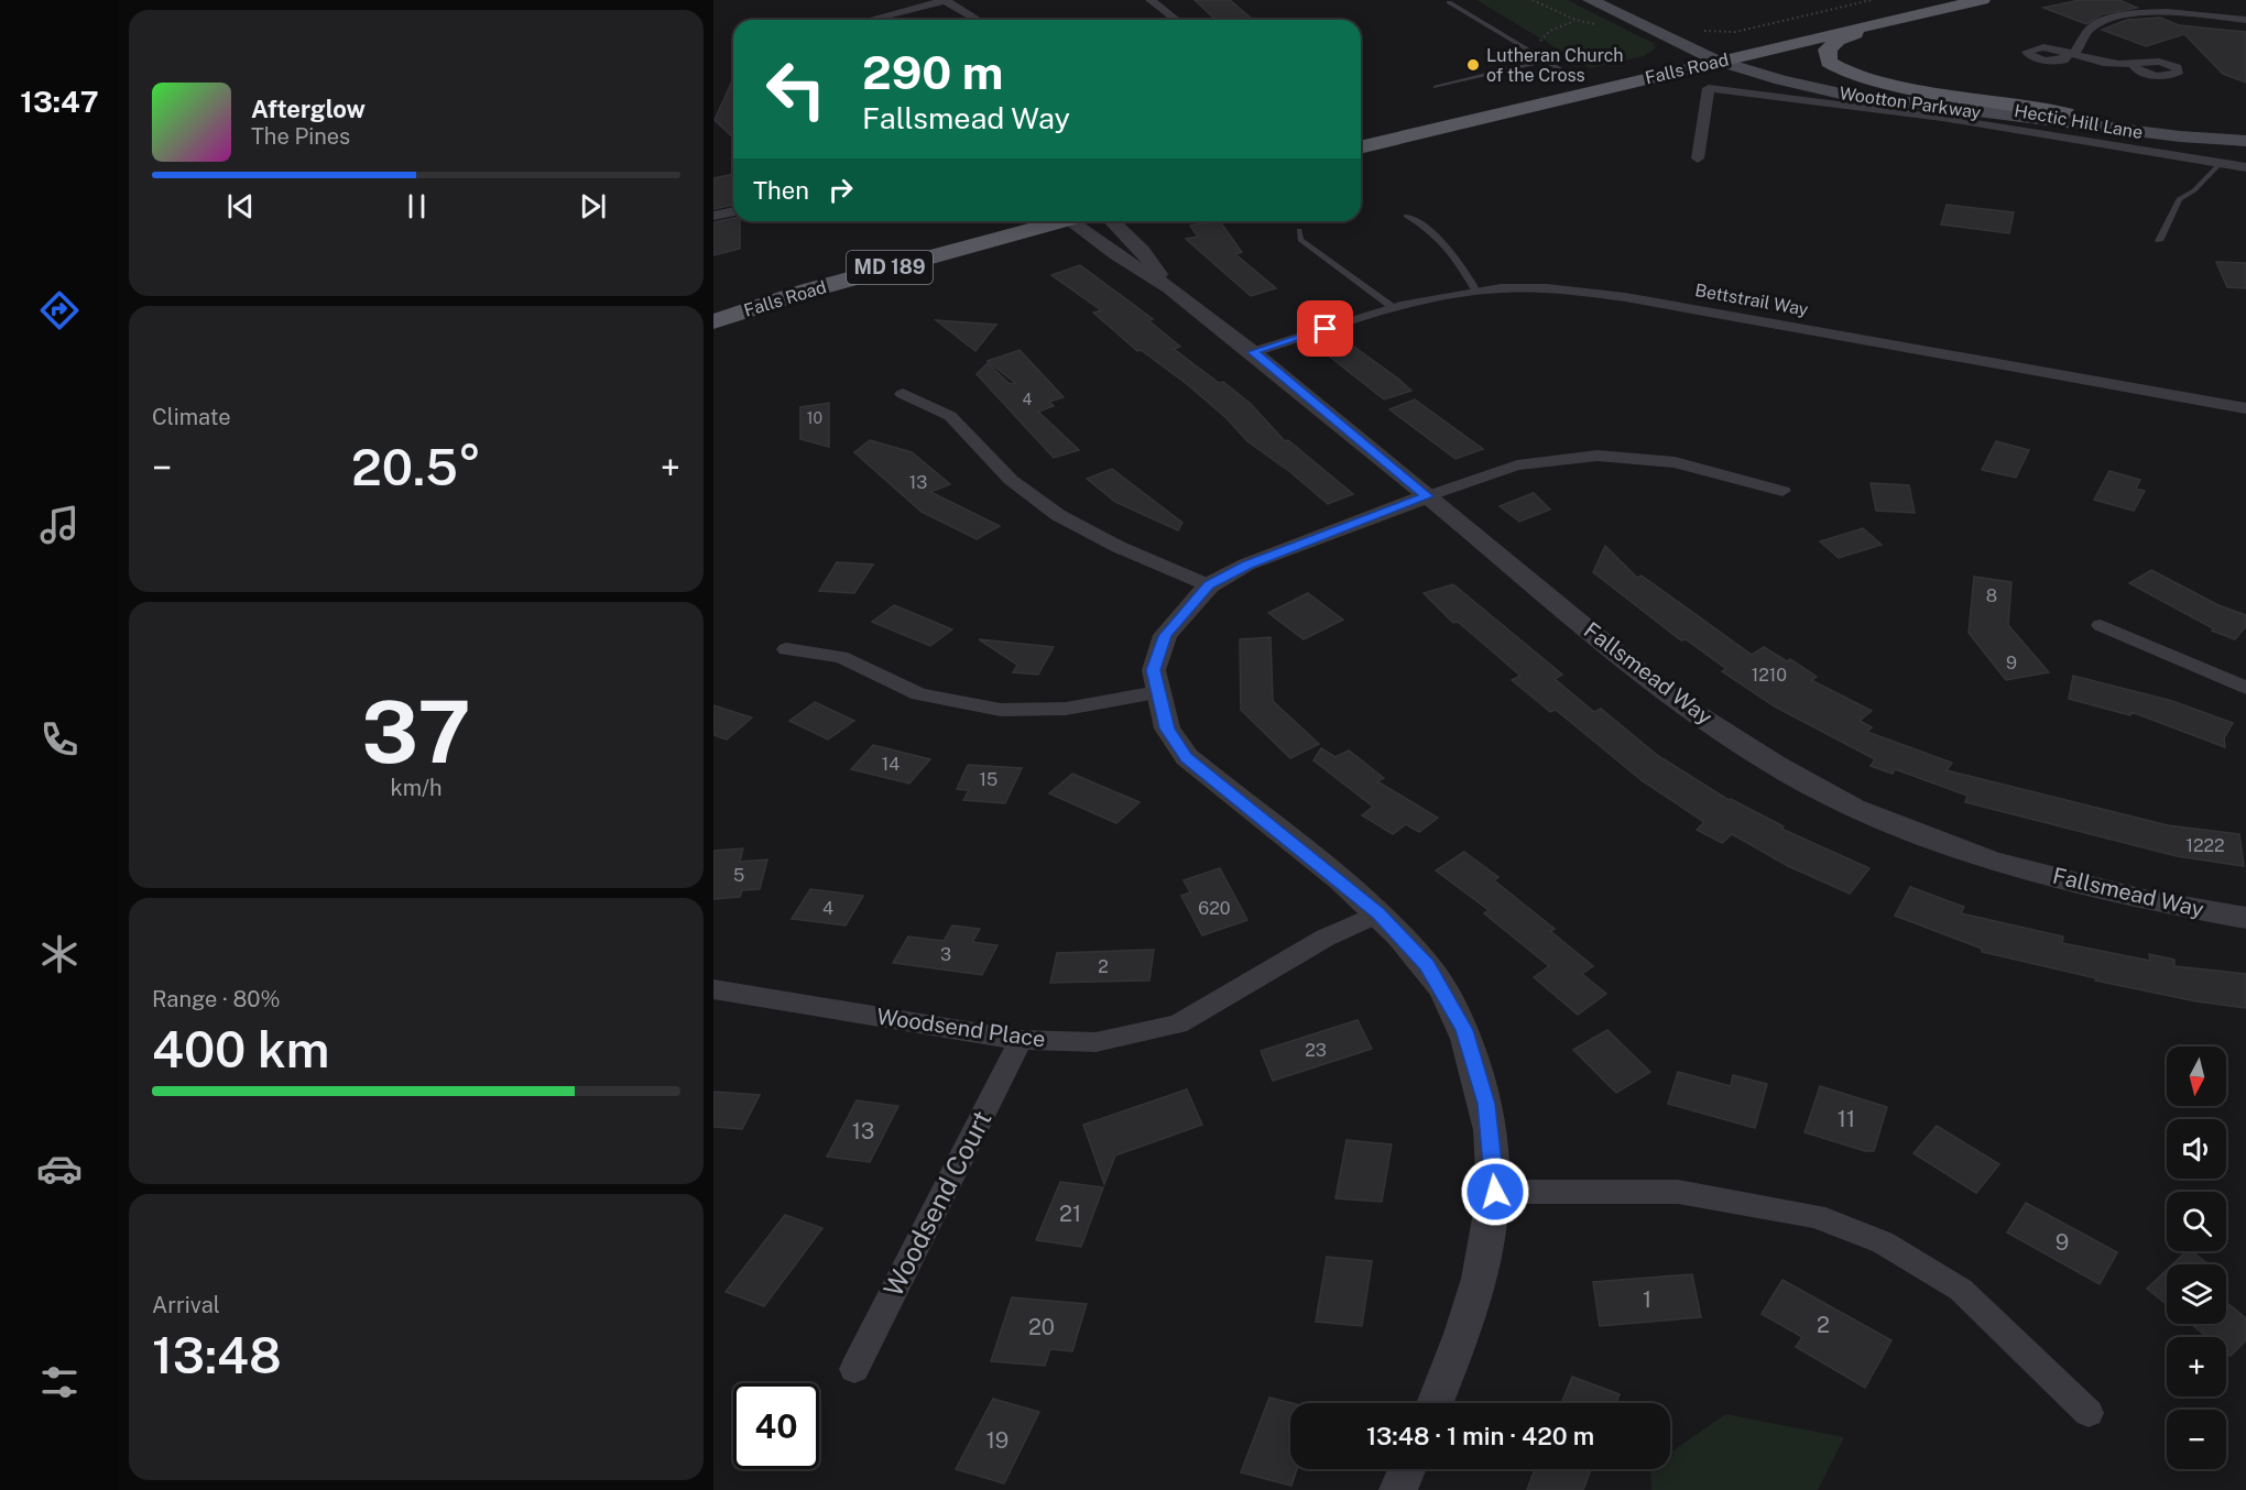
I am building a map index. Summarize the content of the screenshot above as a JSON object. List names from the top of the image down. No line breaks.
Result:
{"streets":{"main road":["Falls Road","Wootton Parkway","MD 189"],"street":["Hectic Hill Lane","Bettstrail Way","Fallsmead Way","Woodsend Place","Woodsend Court"]},"crossings":[["Falls Road","Wootton Parkway"],["Bettstrail Way","Fallsmead Way"],["Woodsend Place","Woodsend Court"]],"places":["Lutheran Church of the Cross"],"house_numbers":["4","10","13","8","9","1210","14","15","1222","5","4","620","3","2","23","11","13","21","9","1","2","20","19"],"north":"bottom","page":{"tabs":"13:47","turn":["290 m","Fallsmead Way"],"song":["Afterglow","The Pines"],"then":"Then","tile":["Climate",["37","km/h"],["Range · 80%","400 km"],["Arrival","13:48"]],"heat":["−","20.5°","+"],"map_buttons":["+","−"],"limit":"40","trip":"13:48 · 1 min · 420 m"}}
